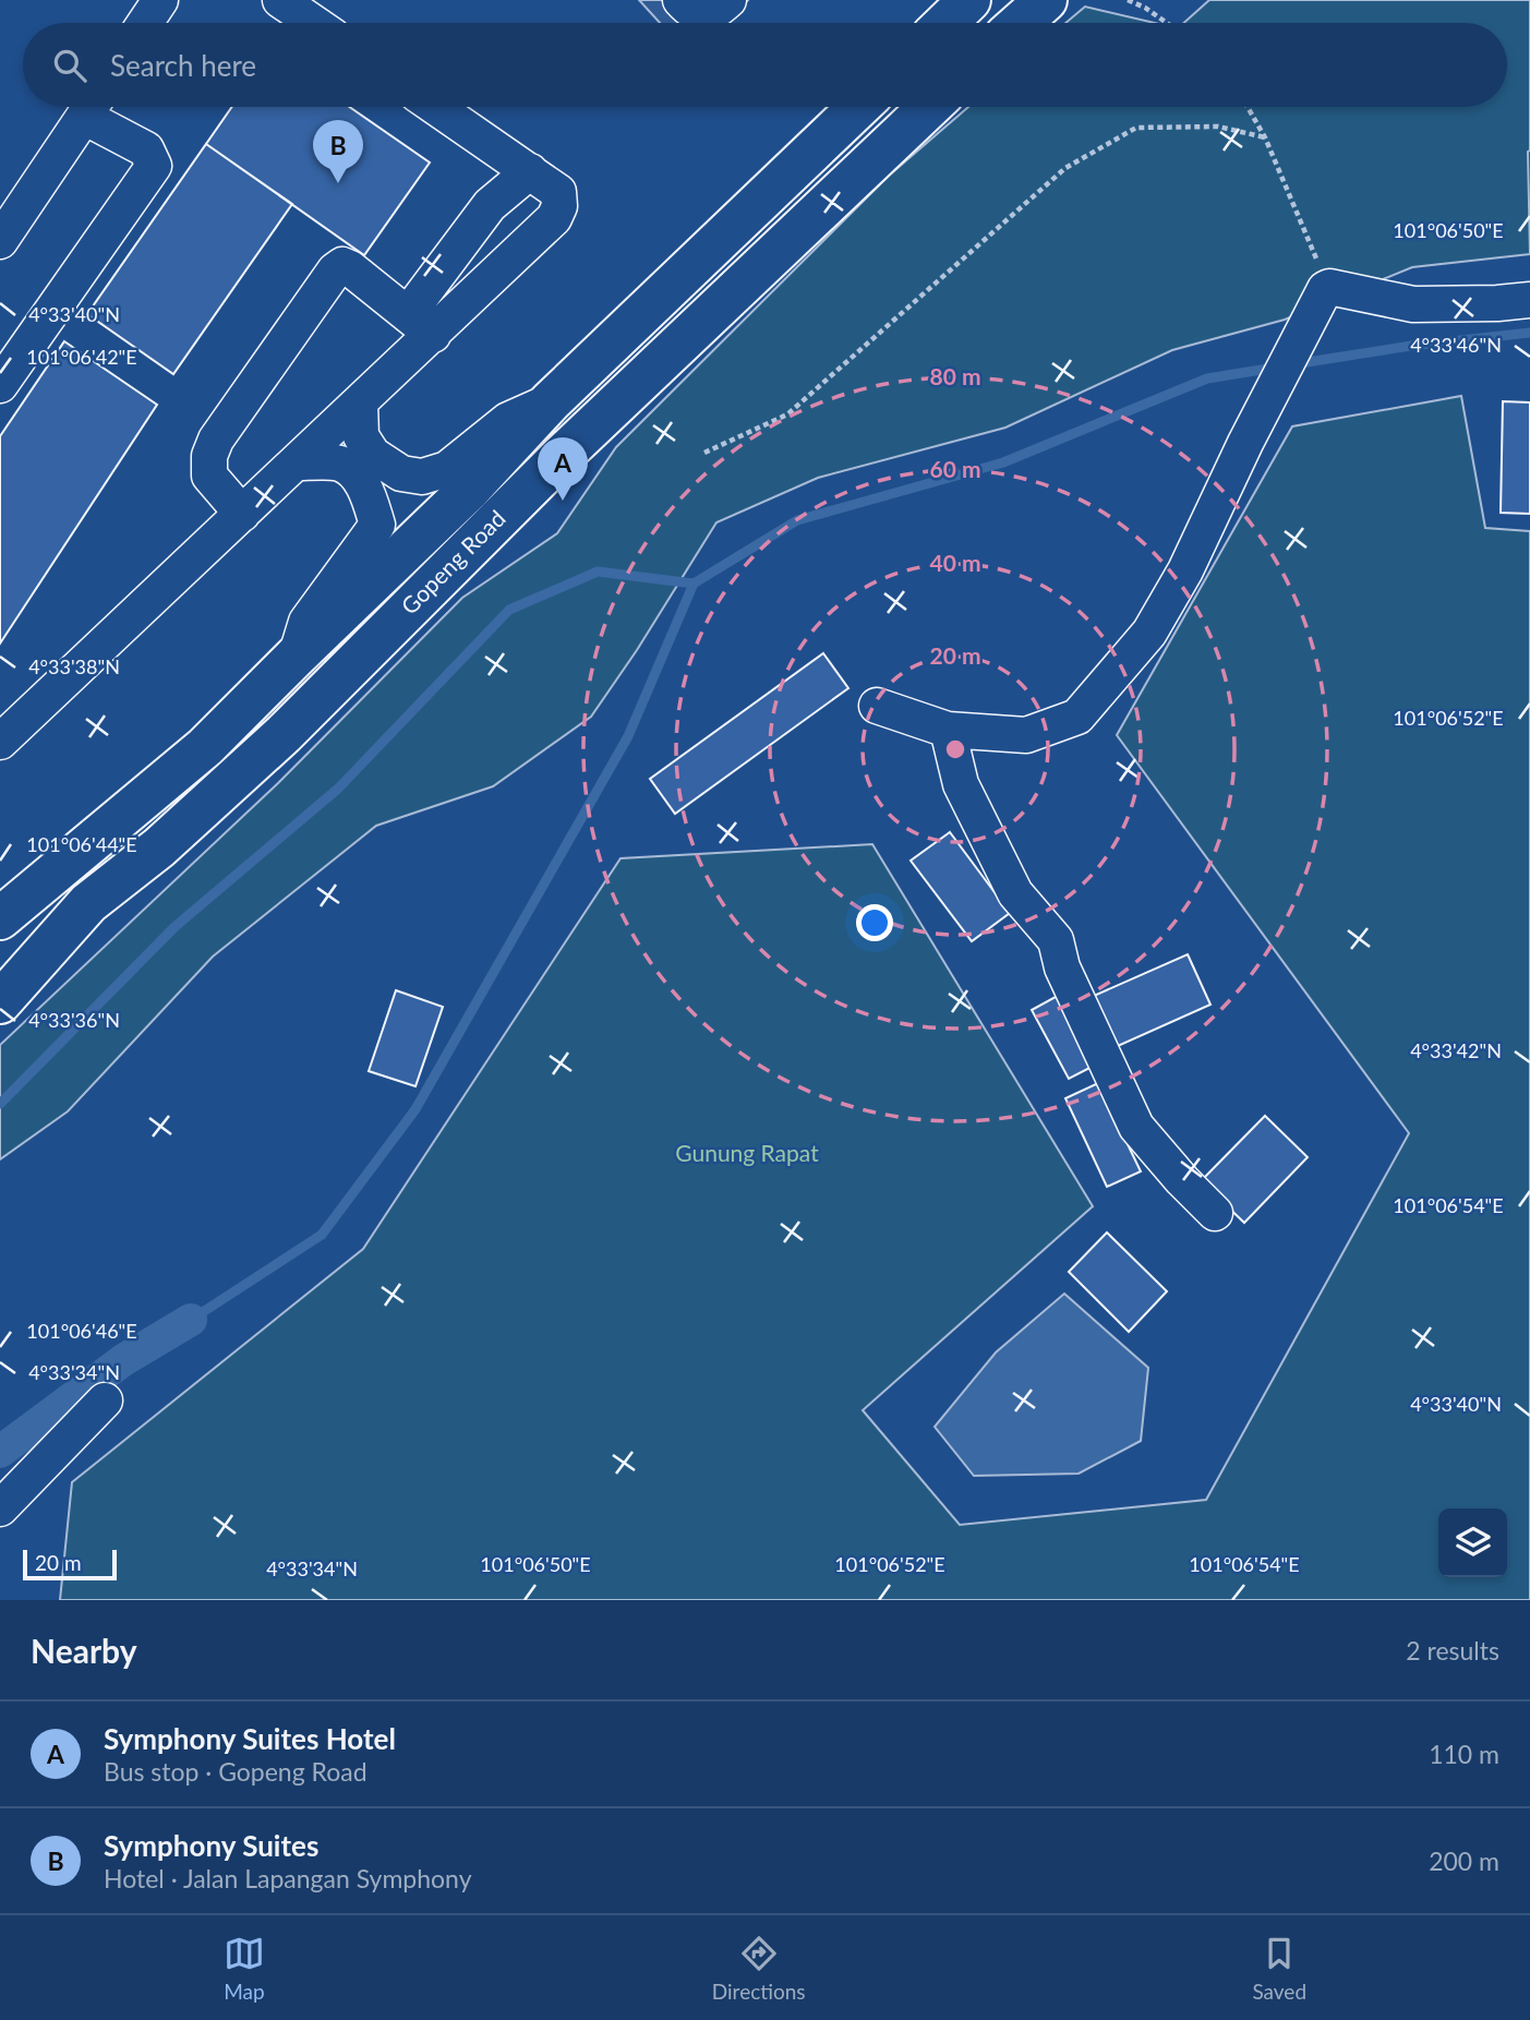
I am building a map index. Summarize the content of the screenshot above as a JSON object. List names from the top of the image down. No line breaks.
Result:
{"streets":{"highway":["Gopeng Road"]},"parks":["Gunung Rapat"],"scale_bar":"20 m","page":{"search":"Search here","pins":["B","A"],"scale":"20 m","heading":["Nearby","2 results"],"list":[{"mark":"A","name":"Symphony Suites Hotel","note":"Bus stop · Gopeng Road","value":"110 m"},{"mark":"B","name":"Symphony Suites","note":"Hotel · Jalan Lapangan Symphony","value":"200 m"}],"nav":["Map","Directions","Saved"]},"coordinates":["101°06'50\"E","4°33'40\"N","4°33'46\"N","101°06'42\"E","4°33'38\"N","101°06'52\"E","101°06'44\"E","4°33'36\"N","4°33'42\"N","101°06'54\"E","101°06'46\"E","4°33'34\"N"],"rings":["80 m","60 m","40 m","20 m"]}
